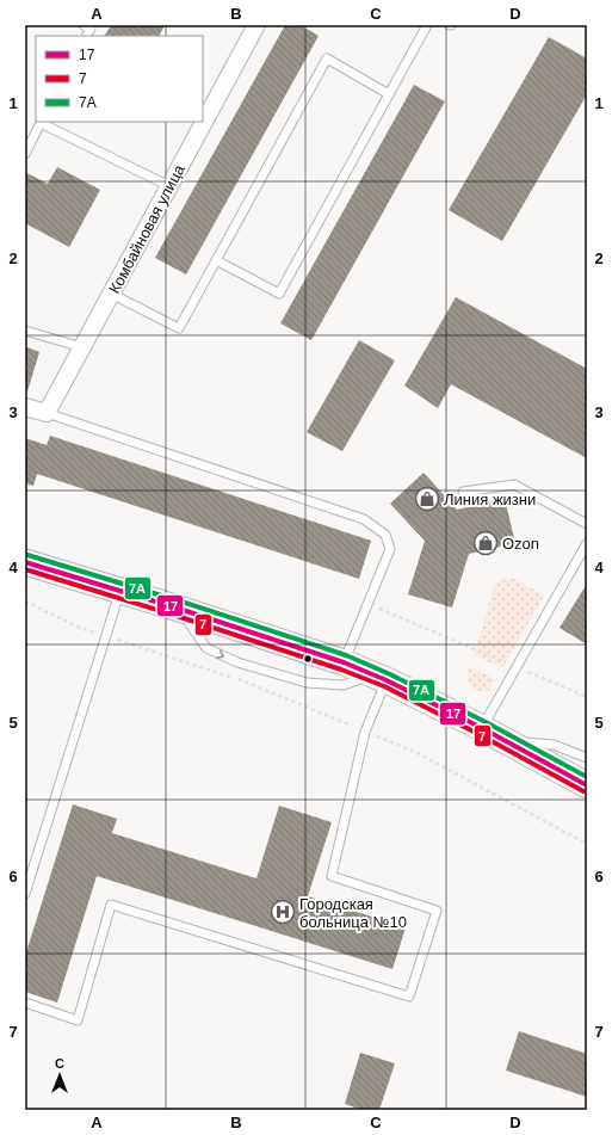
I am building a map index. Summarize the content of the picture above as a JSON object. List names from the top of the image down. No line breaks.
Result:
{"streets":{"street":["Комбайновая улица"]},"places":{"shop":["Линия жизни","Ozon"],"hospital":["Городская больница №10"]},"lines":["transit line 7А","transit line 17","transit line 7"],"legend":["17","7","7А"],"north":"top","grid":{"columns":["A","B","C","D"],"rows":["1","2","3","4","5","6","7"]}}
